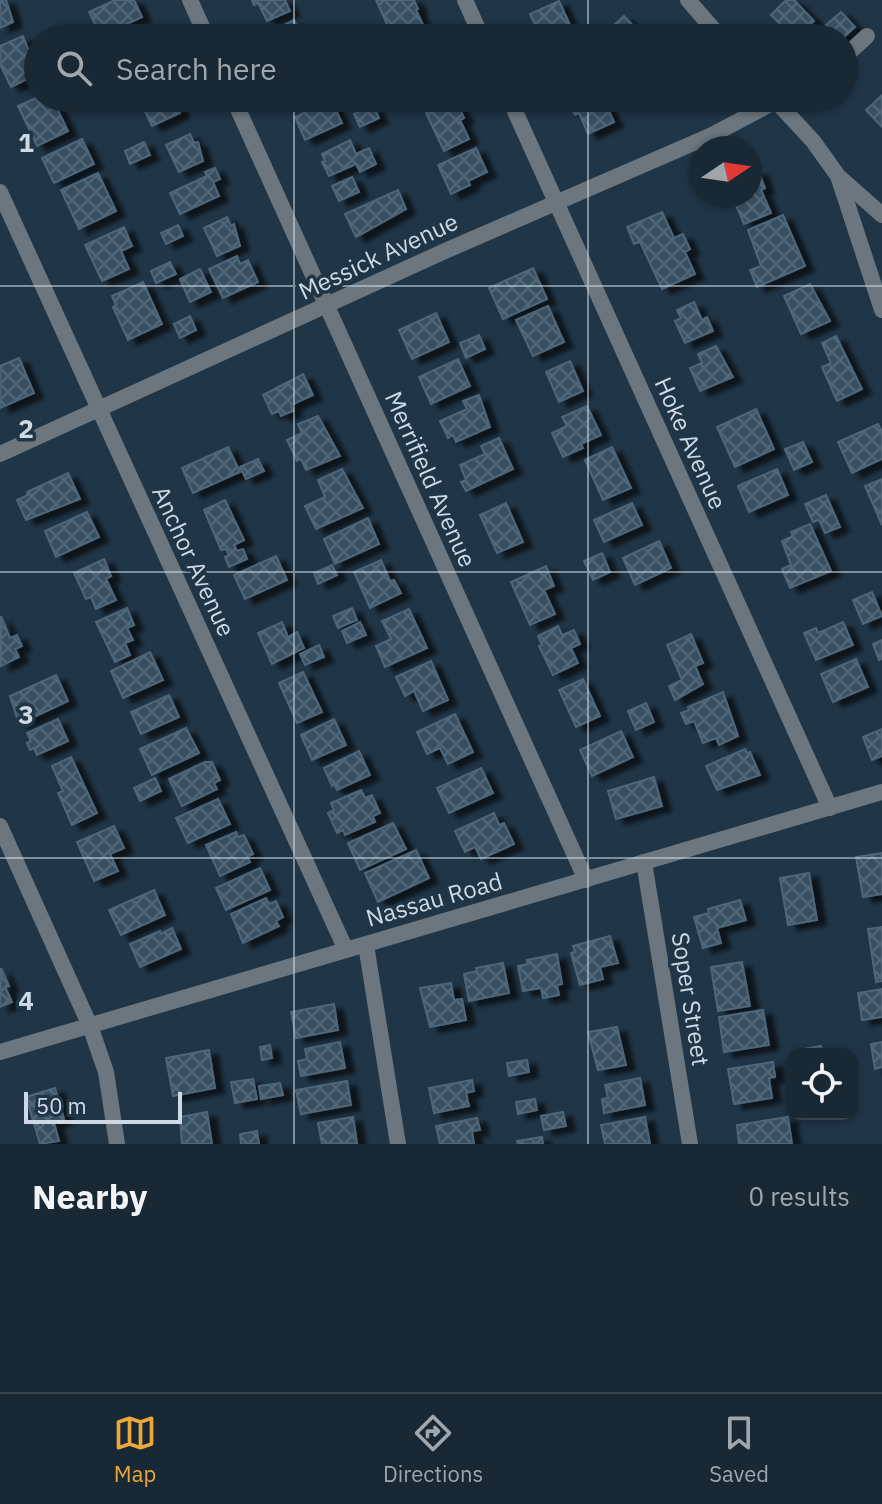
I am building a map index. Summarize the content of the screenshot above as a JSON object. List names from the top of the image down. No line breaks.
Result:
{"streets":{"street":["Messick Avenue","Hoke Avenue","Merrifield Avenue","Anchor Avenue","Nassau Road","Soper Street"]},"crossings":[["Messick Avenue","Hoke Avenue"],["Messick Avenue","Merrifield Avenue"],["Messick Avenue","Anchor Avenue"],["Hoke Avenue","Nassau Road"],["Merrifield Avenue","Nassau Road"],["Anchor Avenue","Nassau Road"],["Nassau Road","Soper Street"]],"scale_bar":"50 m","north":"right","page":{"search":"Search here","scale":"50 m","heading":["Nearby","0 results"],"nav":["Map","Directions","Saved"]},"grid":{"rows":["1","2","3","4"]}}
